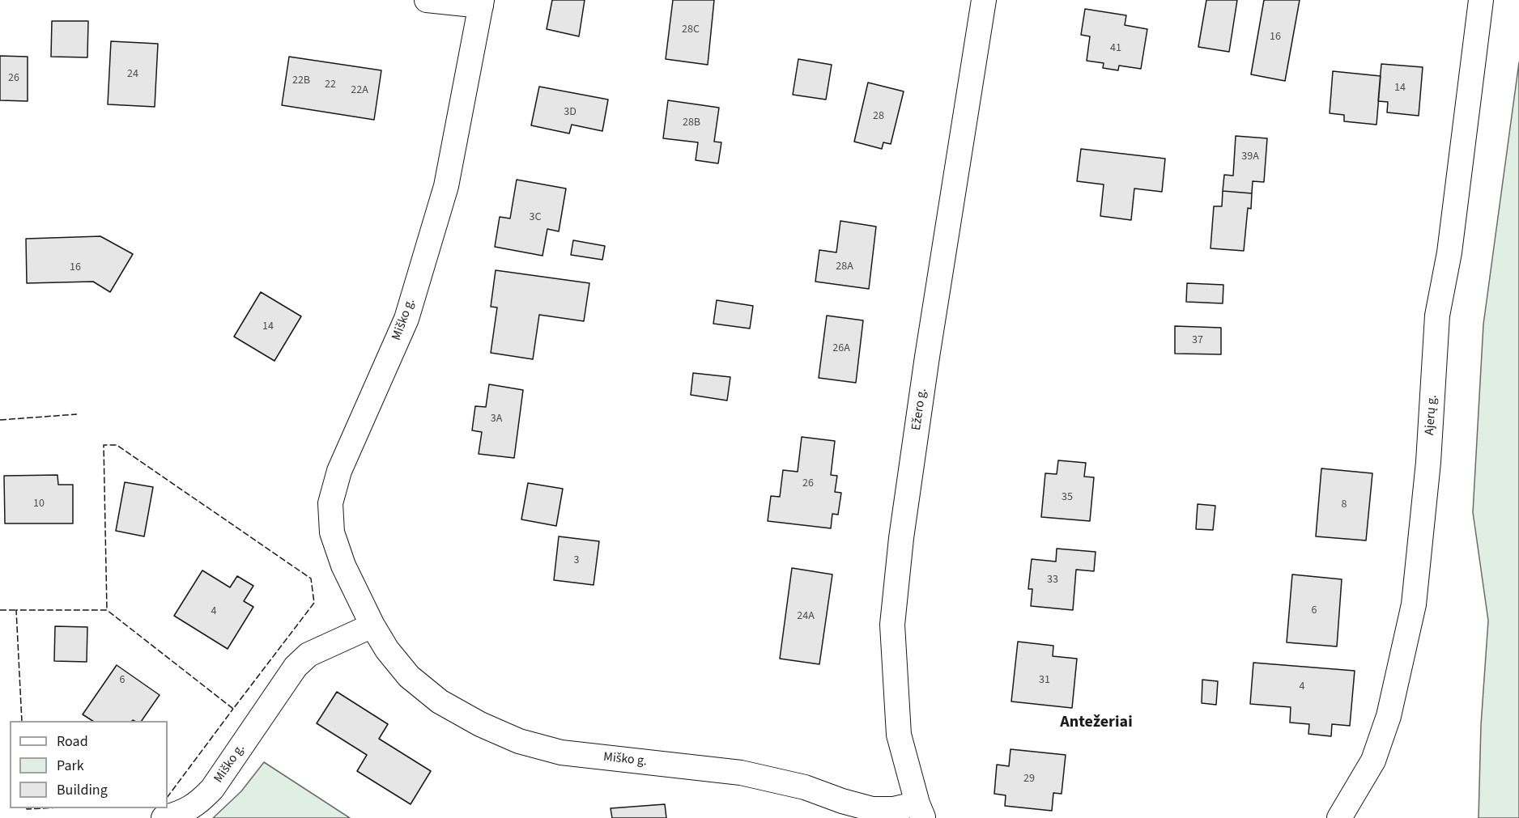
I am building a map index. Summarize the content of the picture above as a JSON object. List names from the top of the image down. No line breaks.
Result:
{"streets":{"street":["Miško g.","Ežero g.","Ajerų g."]},"crossings":[["Miško g.","Ežero g."]],"districts":["Antežeriai"],"house_numbers":["28C","16","41","24","26","22B","22","14","22A","3D","28","28B","39A","3C","28A","16","14","37","26A","3A","26","35","10","8","3","33","6","4","24A","6","31","4","29"],"legend":["Road","Park","Building"]}
